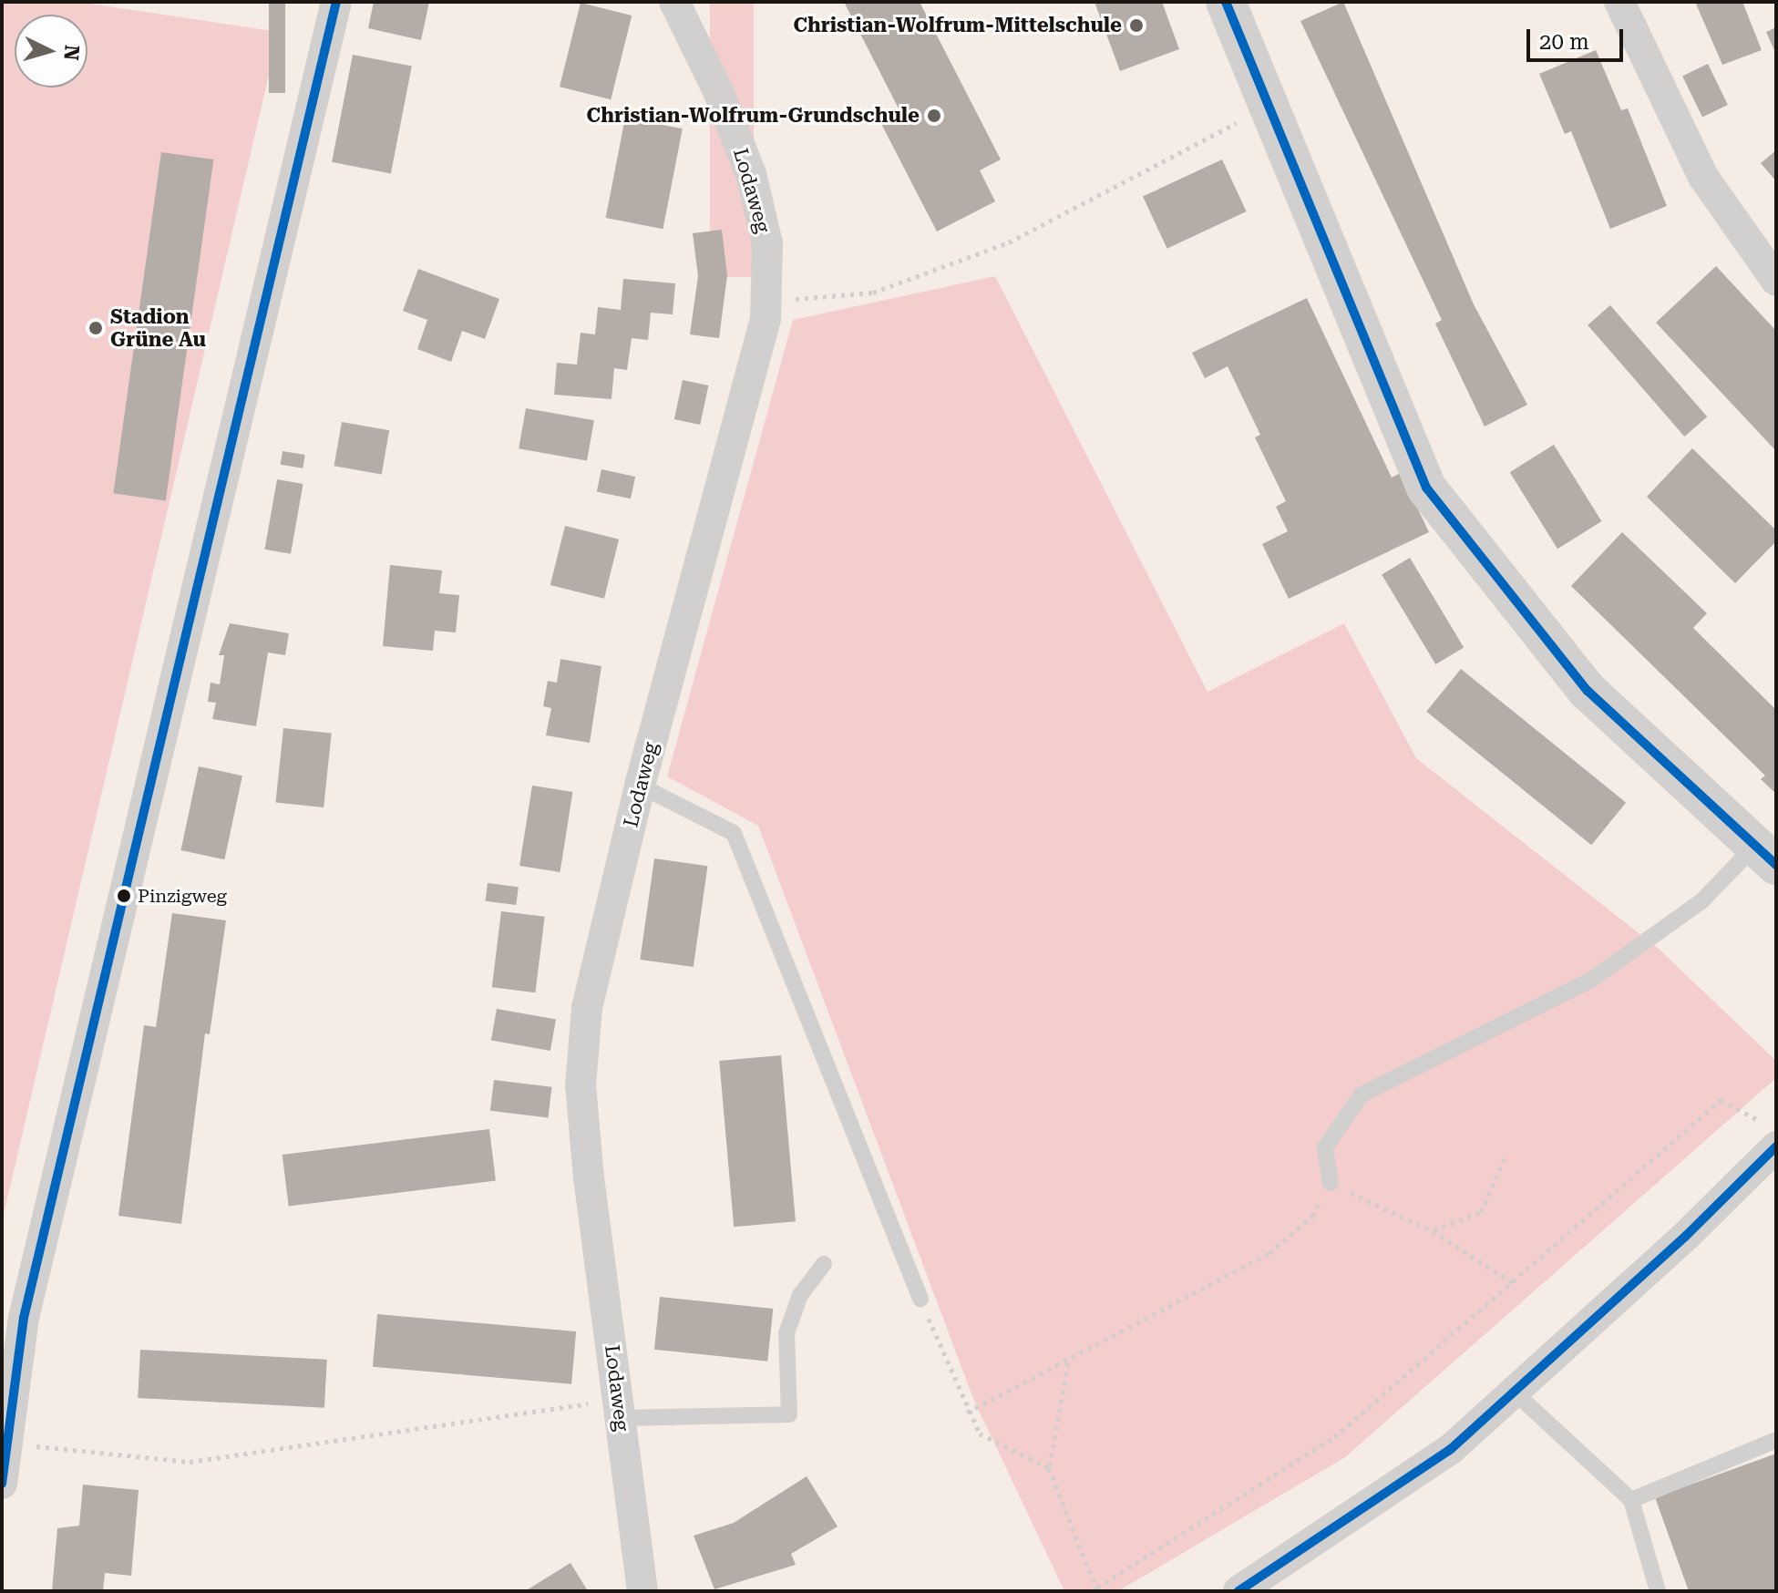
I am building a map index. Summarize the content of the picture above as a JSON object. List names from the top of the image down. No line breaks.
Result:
{"streets":{"street":["Lodaweg"]},"places":["Christian-Wolfrum-Mittelschule","Christian-Wolfrum-Grundschule","Stadion Grüne Au","Pinzigweg"],"scale_bar":"20 m","north":"right"}
